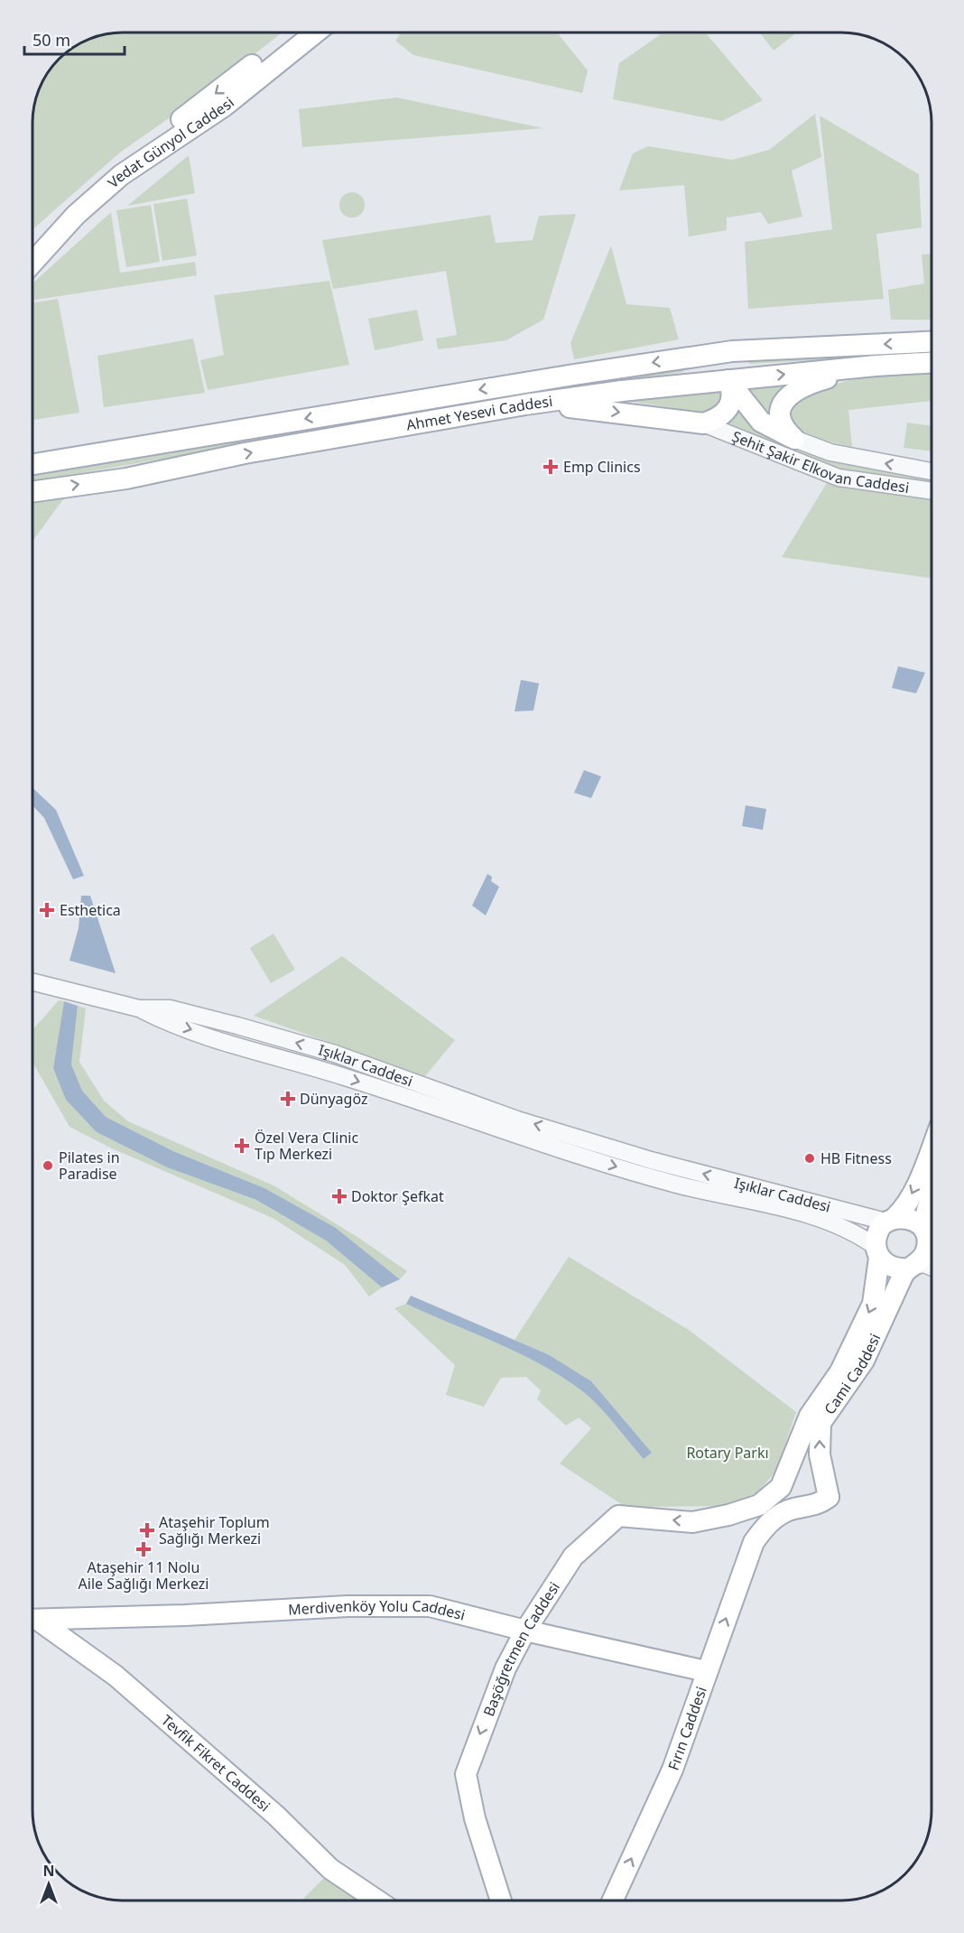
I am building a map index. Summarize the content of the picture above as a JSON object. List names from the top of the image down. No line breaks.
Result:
{"streets":{"main road":["Vedat Günyol Caddesi","Ahmet Yesevi Caddesi","Işıklar Caddesi","Cami Caddesi","Merdivenköy Yolu Caddesi","Başöğretmen Caddesi","Fırın Caddesi","Tevfik Fikret Caddesi"],"street":["Şehit Şakir Elkovan Caddesi"]},"crossings":[["Işıklar Caddesi","Cami Caddesi"],["Cami Caddesi","Başöğretmen Caddesi"],["Cami Caddesi","Fırın Caddesi"],["Merdivenköy Yolu Caddesi","Başöğretmen Caddesi"],["Merdivenköy Yolu Caddesi","Fırın Caddesi"]],"one_way":["Başöğretmen Caddesi","Fırın Caddesi"],"parks":["Rotary Parkı"],"places":{"health":["Emp Clinics","Esthetica","Dünyagöz","Özel Vera Clinic Tıp Merkezi","Doktor Şefkat","Ataşehir Toplum Sağlığı Merkezi","Ataşehir 11 Nolu Aile Sağlığı Merkezi"],"other":["HB Fitness","Pilates in Paradise"]},"scale_bar":"50 m","north":"top"}
